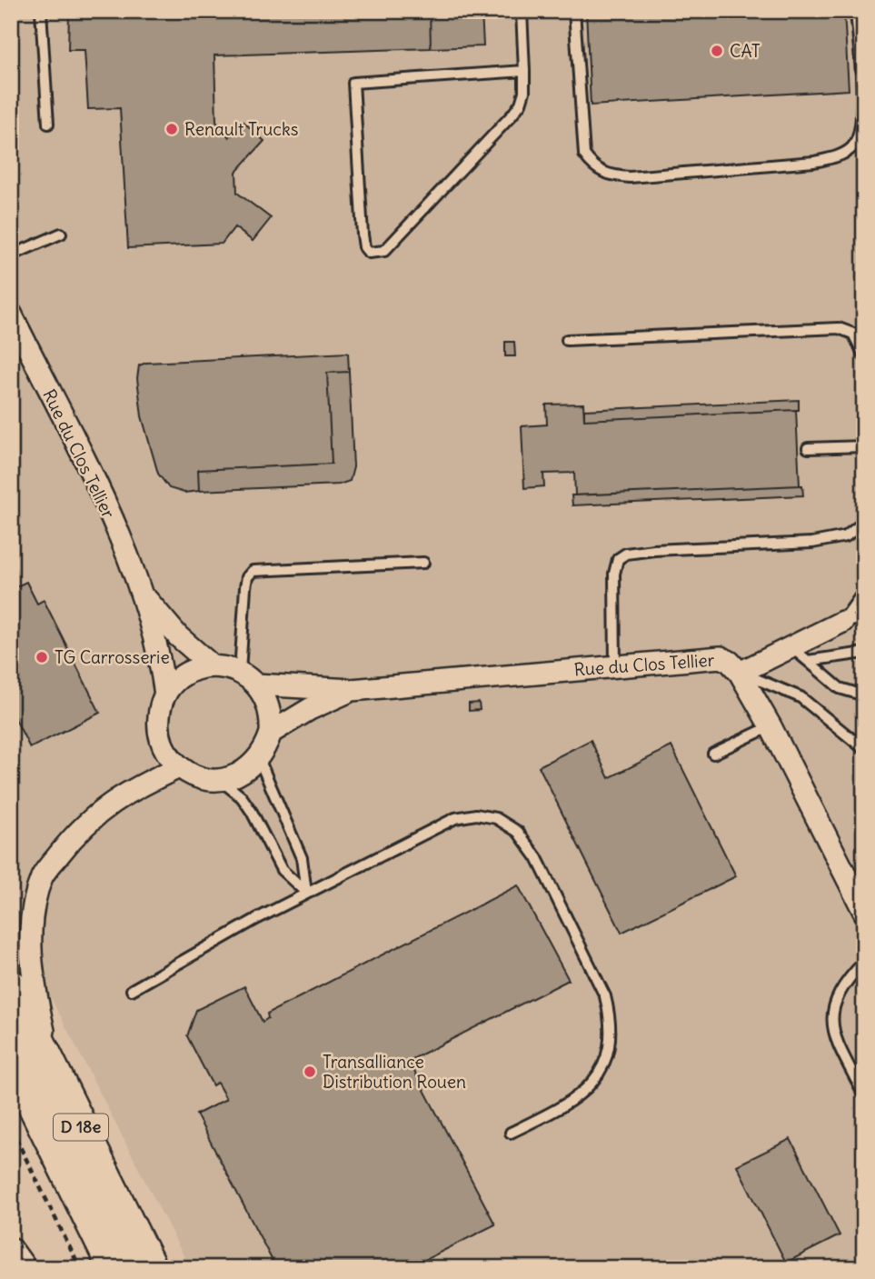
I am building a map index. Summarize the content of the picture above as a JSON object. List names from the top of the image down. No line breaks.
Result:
{"streets":{"main road":["D 18e"],"street":["Rue du Clos Tellier"]},"places":["CAT","Renault Trucks","TG Carrosserie","Transalliance Distribution Rouen"]}
